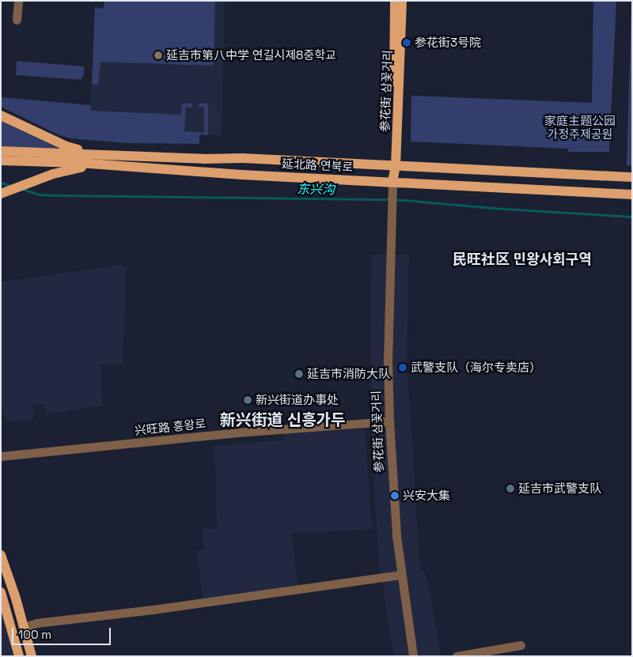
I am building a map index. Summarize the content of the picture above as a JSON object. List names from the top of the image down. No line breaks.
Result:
{"streets":{"main road":["参花街 삼꽃거리","延北路 연북로"],"street":["兴旺路 흥왕로"]},"crossings":[["参花街 삼꽃거리","延北路 연북로"],["参花街 삼꽃거리","兴旺路 흥왕로"]],"districts":["民旺社区 민왕사회구역","新兴街道 신흥가두"],"water":["东兴沟"],"parks":["家庭主题公园 가정주제공원"],"places":["参花街3号院","延吉市第八中学 연길시제8중학교","武警支队（海尔专卖店）","延吉市消防大队","新兴街道办事处","延吉市武警支队","兴安大集"],"scale_bar":"100 m"}
